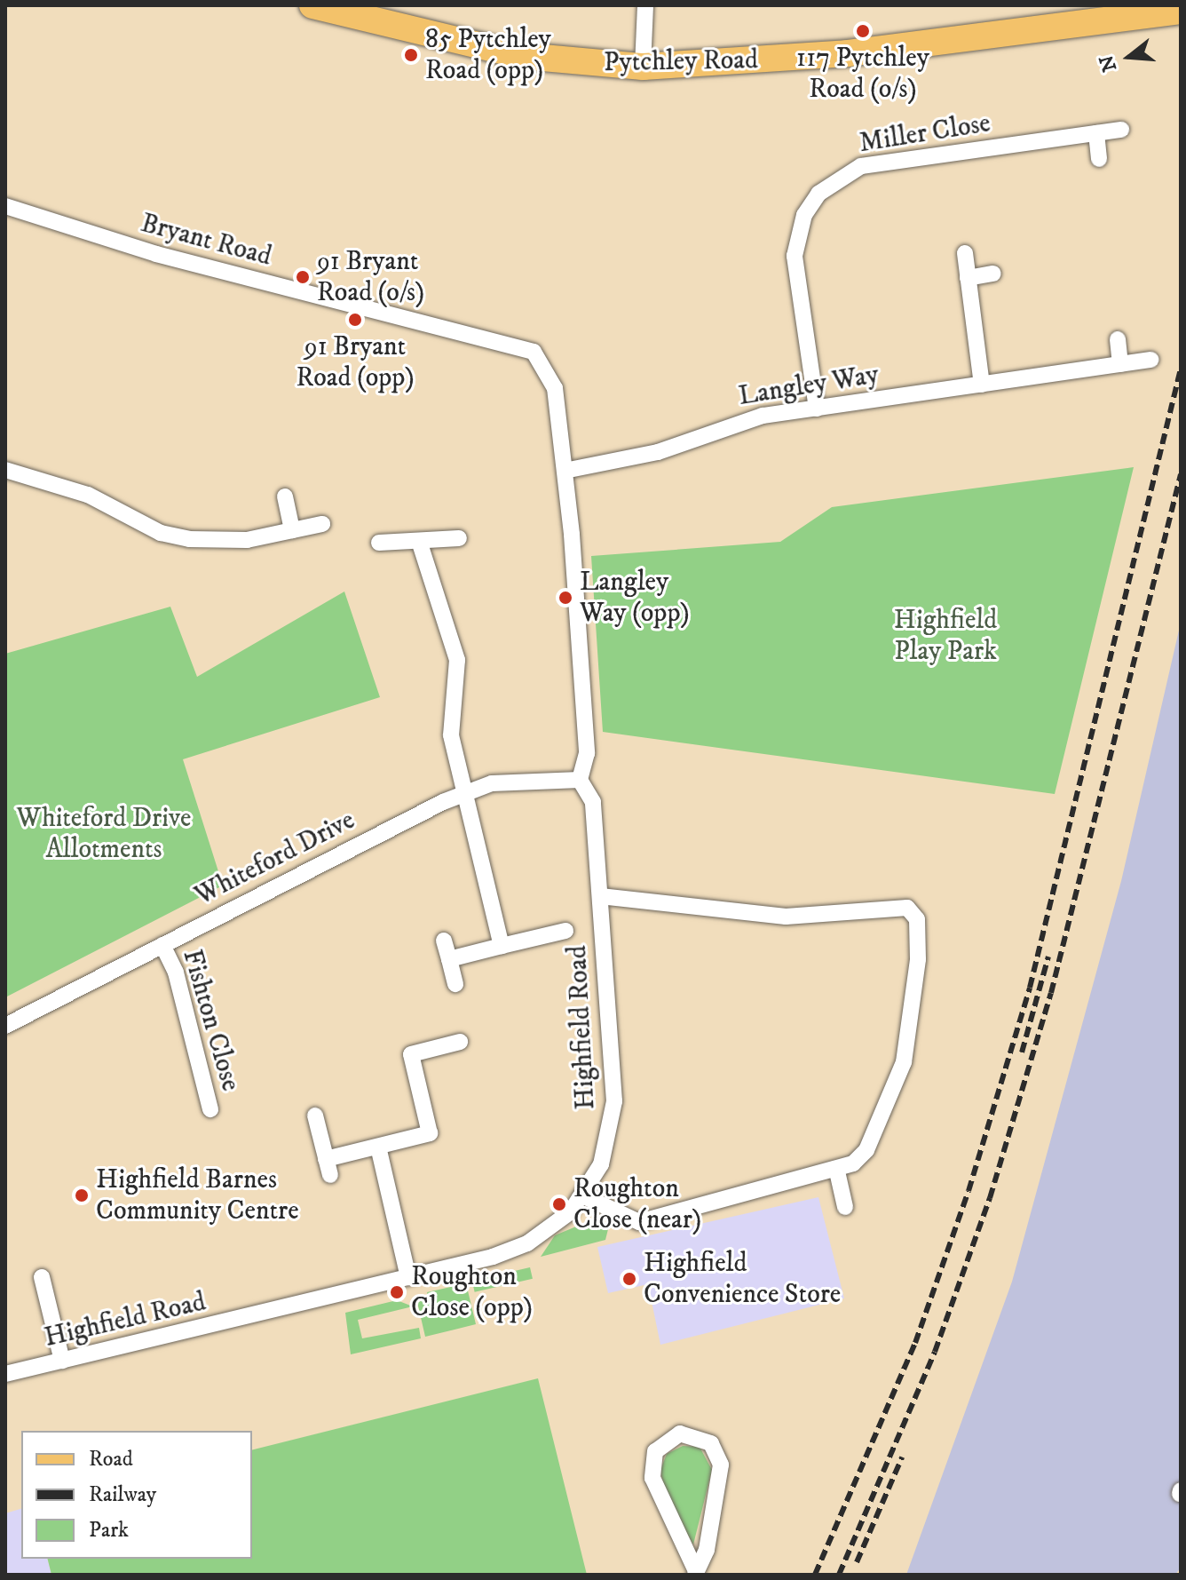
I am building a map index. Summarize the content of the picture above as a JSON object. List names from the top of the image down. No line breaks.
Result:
{"streets":{"main road":["Pytchley Road"],"street":["Miller Close","Bryant Road","Langley Way","Whiteford Drive","Fishton Close","Highfield Road"]},"crossings":[["Miller Close","Langley Way"],["Bryant Road","Langley Way"],["Whiteford Drive","Fishton Close"],["Whiteford Drive","Highfield Road"]],"parks":["Highfield Play Park","Whiteford Drive Allotments"],"places":["117 Pytchley Road (o/s)","85 Pytchley Road (opp)","91 Bryant Road (o/s)","91 Bryant Road (opp)","Langley Way (opp)","Highfield Barnes Community Centre","Roughton Close (near)","Highfield Convenience Store","Roughton Close (opp)"],"legend":["Road","Railway","Park"],"north":"left"}
